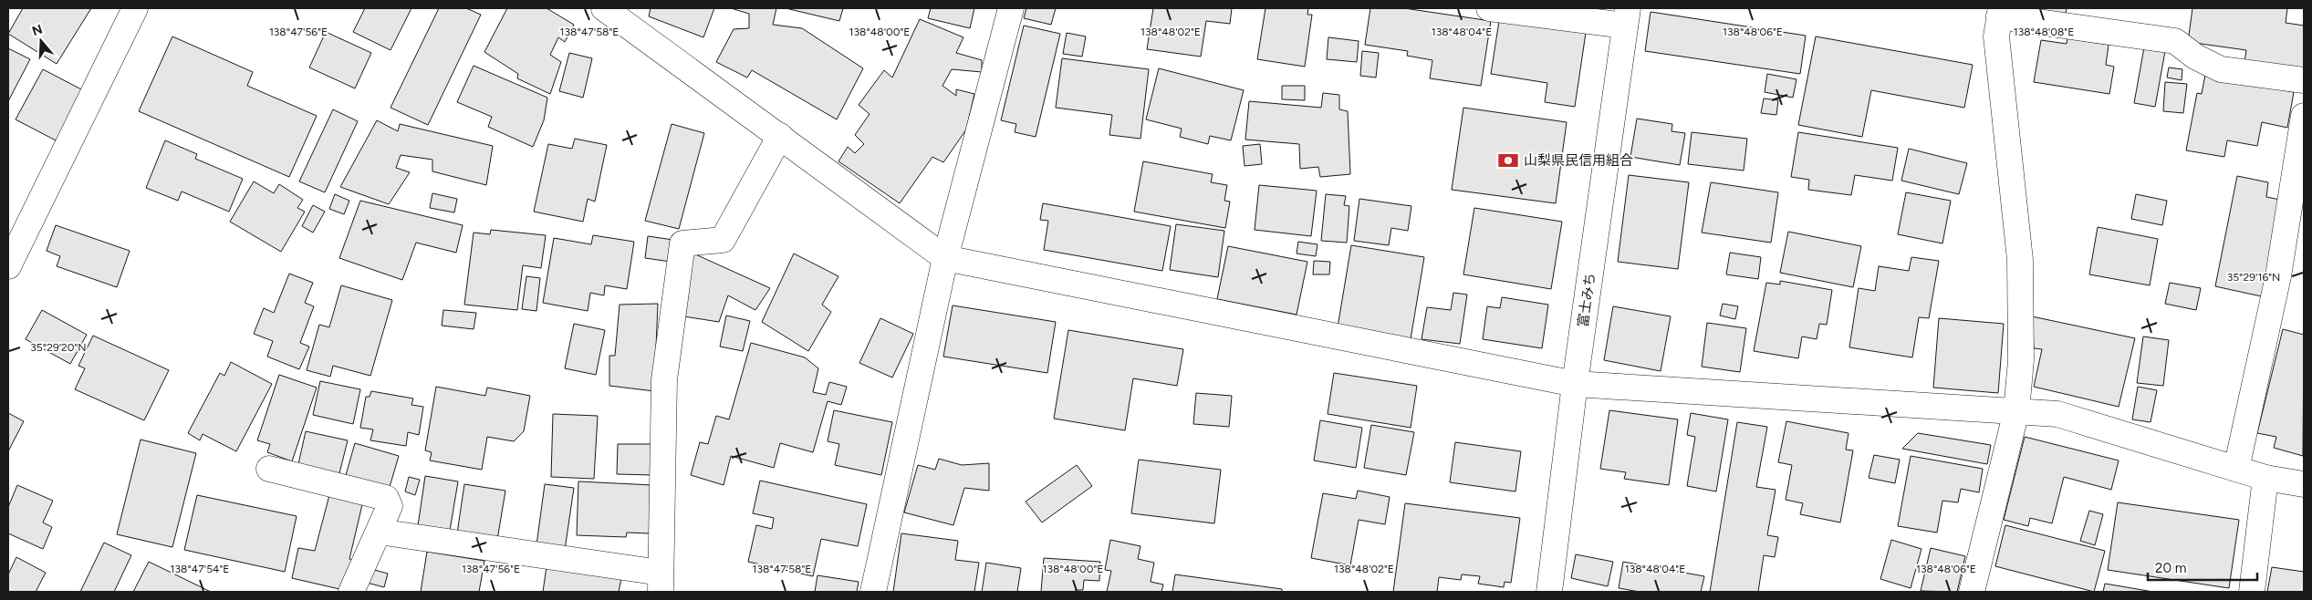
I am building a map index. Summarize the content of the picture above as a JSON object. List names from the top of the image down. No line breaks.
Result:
{"streets":{"main road":["富士みち"]},"places":{"bank":["山梨県民信用組合"]},"scale_bar":"20 m","north":"top","coordinates":["138°47'58\"E","138°48'02\"E","138°48'06\"E","138°48'08\"E","138°47'56\"E","138°48'00\"E","138°48'04\"E","35°29'16\"N","35°29'20\"N","138°47'54\"E"]}
